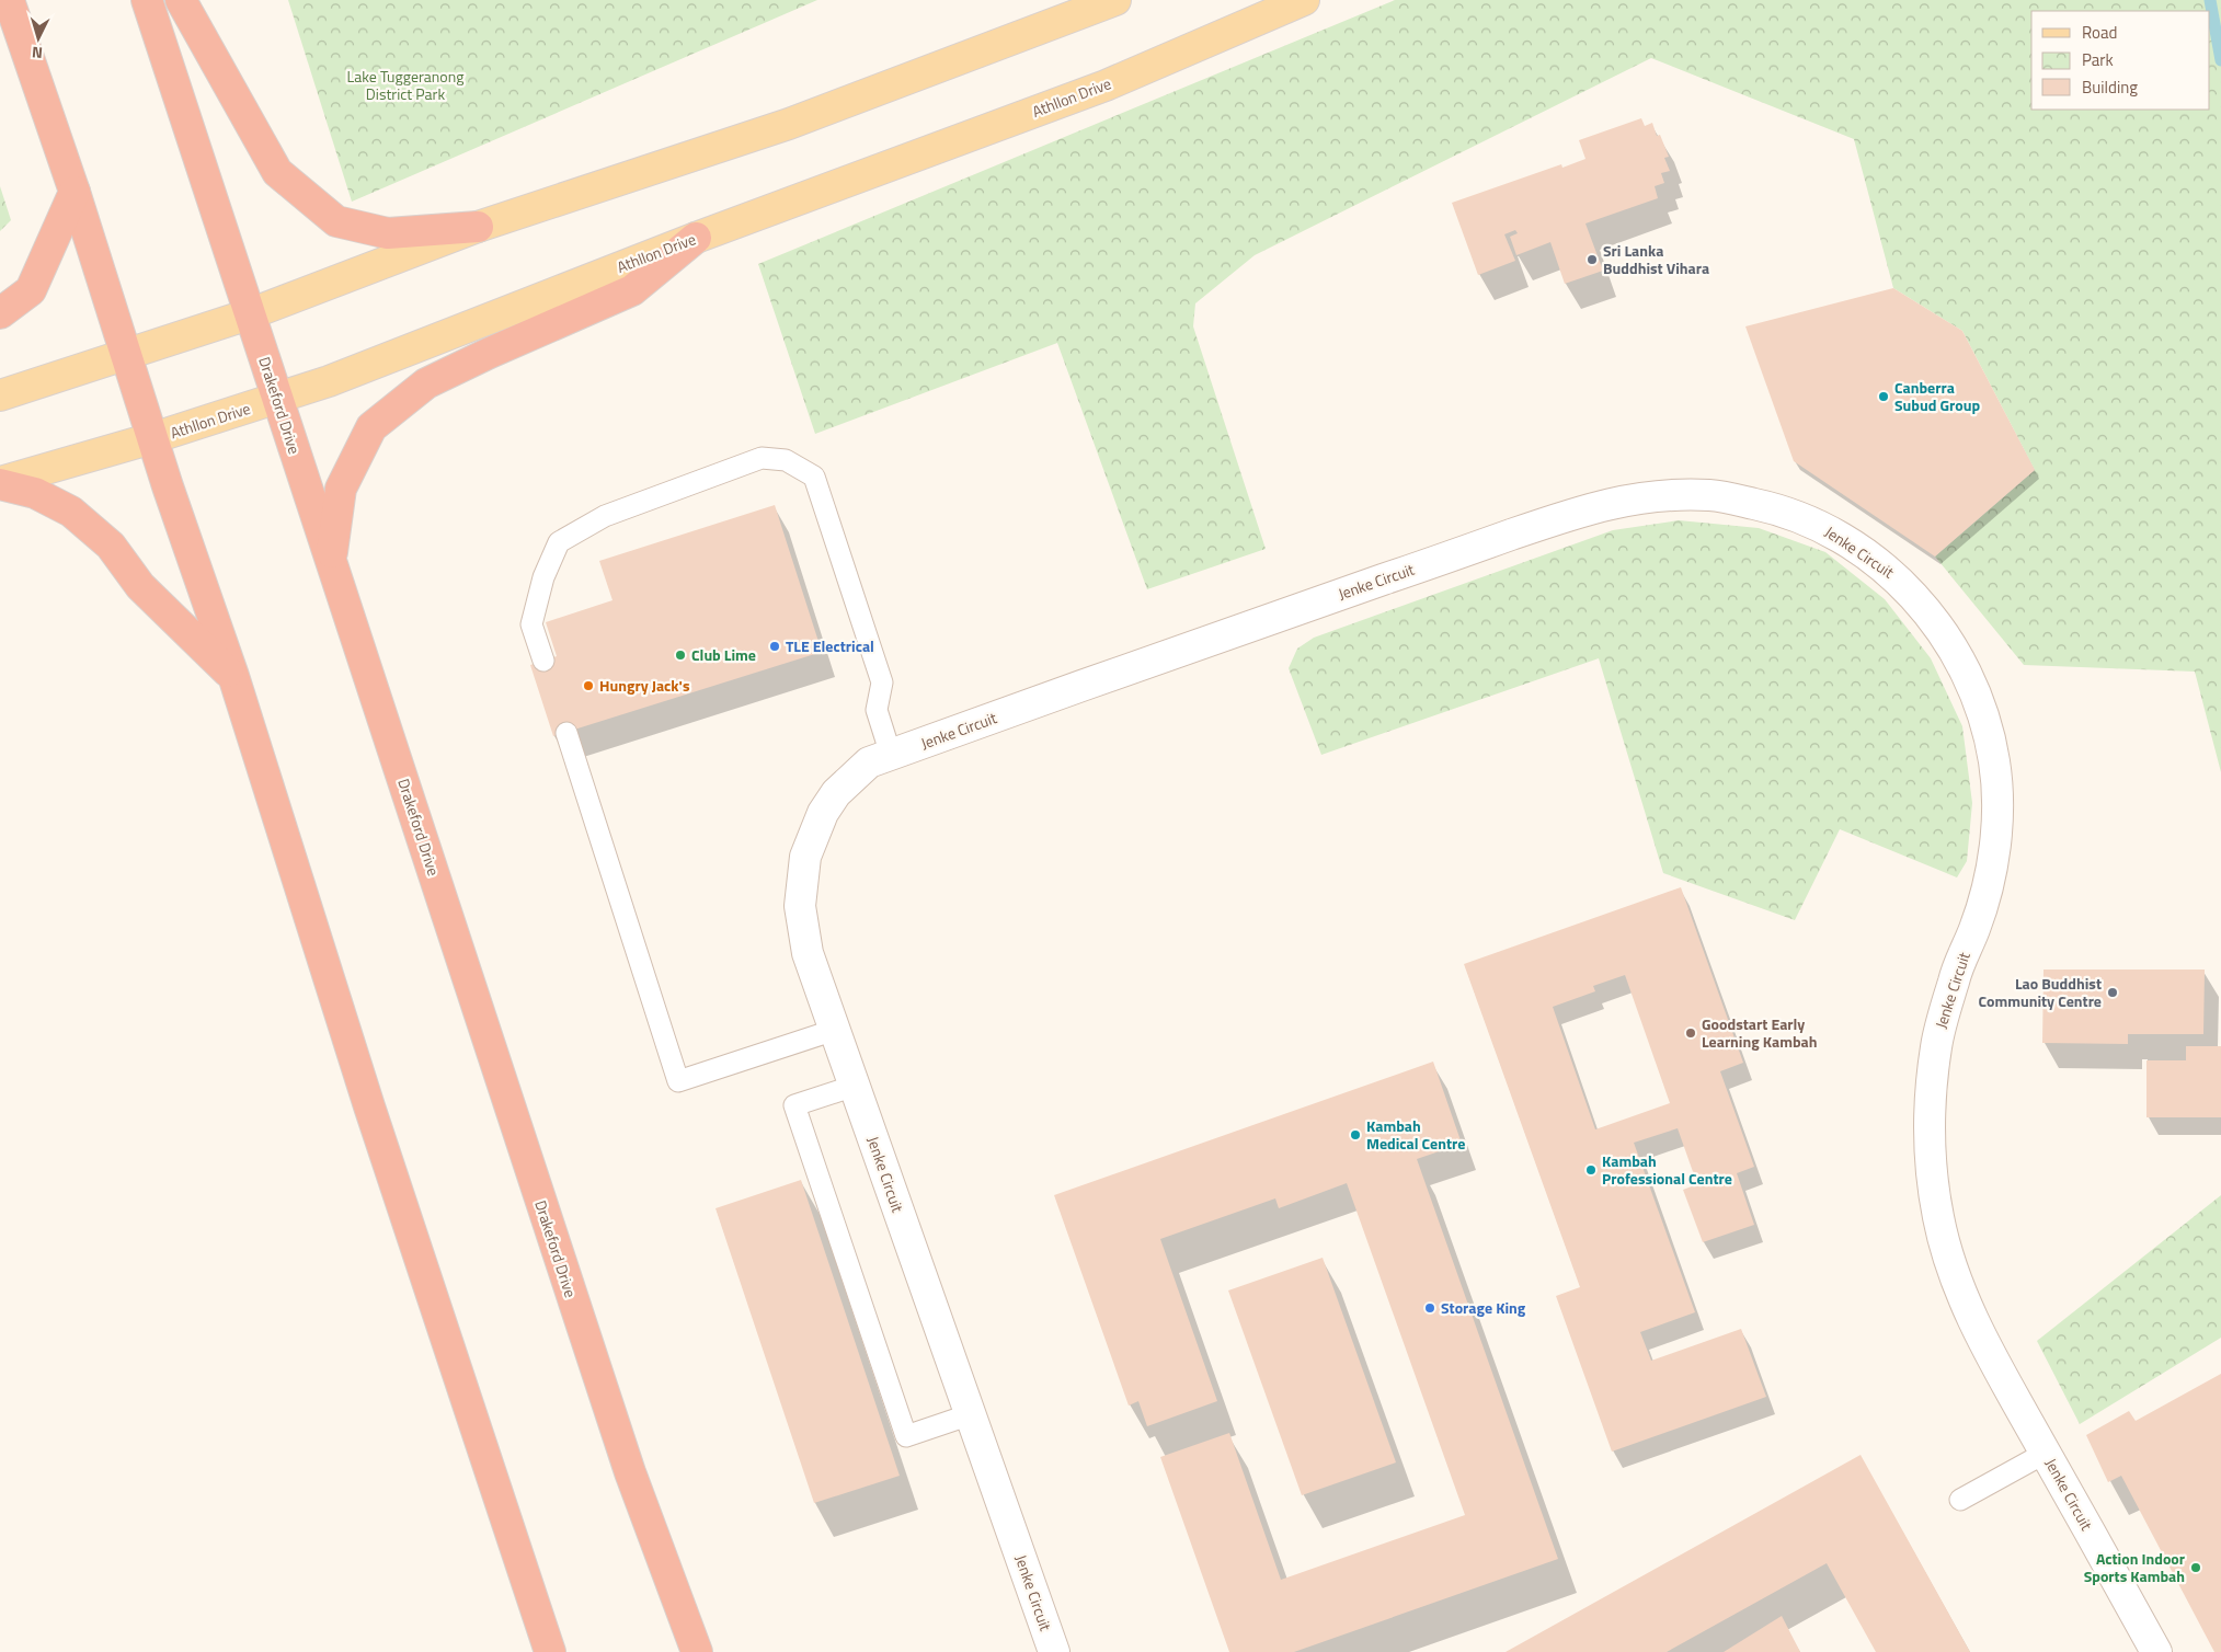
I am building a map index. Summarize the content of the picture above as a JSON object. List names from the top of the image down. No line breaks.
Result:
{"streets":{"highway":["Drakeford Drive"],"main road":["Athllon Drive"],"street":["Jenke Circuit"]},"crossings":[["Athllon Drive","Drakeford Drive"]],"parks":["Lake Tuggeranong District Park"],"places":["Sri Lanka Buddhist Vihara","Canberra Subud Group","TLE Electrical","Club Lime","Hungry Jack's","Lao Buddhist Community Centre","Goodstart Early Learning Kambah","Kambah Medical Centre","Kambah Professional Centre","Storage King","Action Indoor Sports Kambah"],"legend":["Road","Park","Building"],"north":"bottom"}
